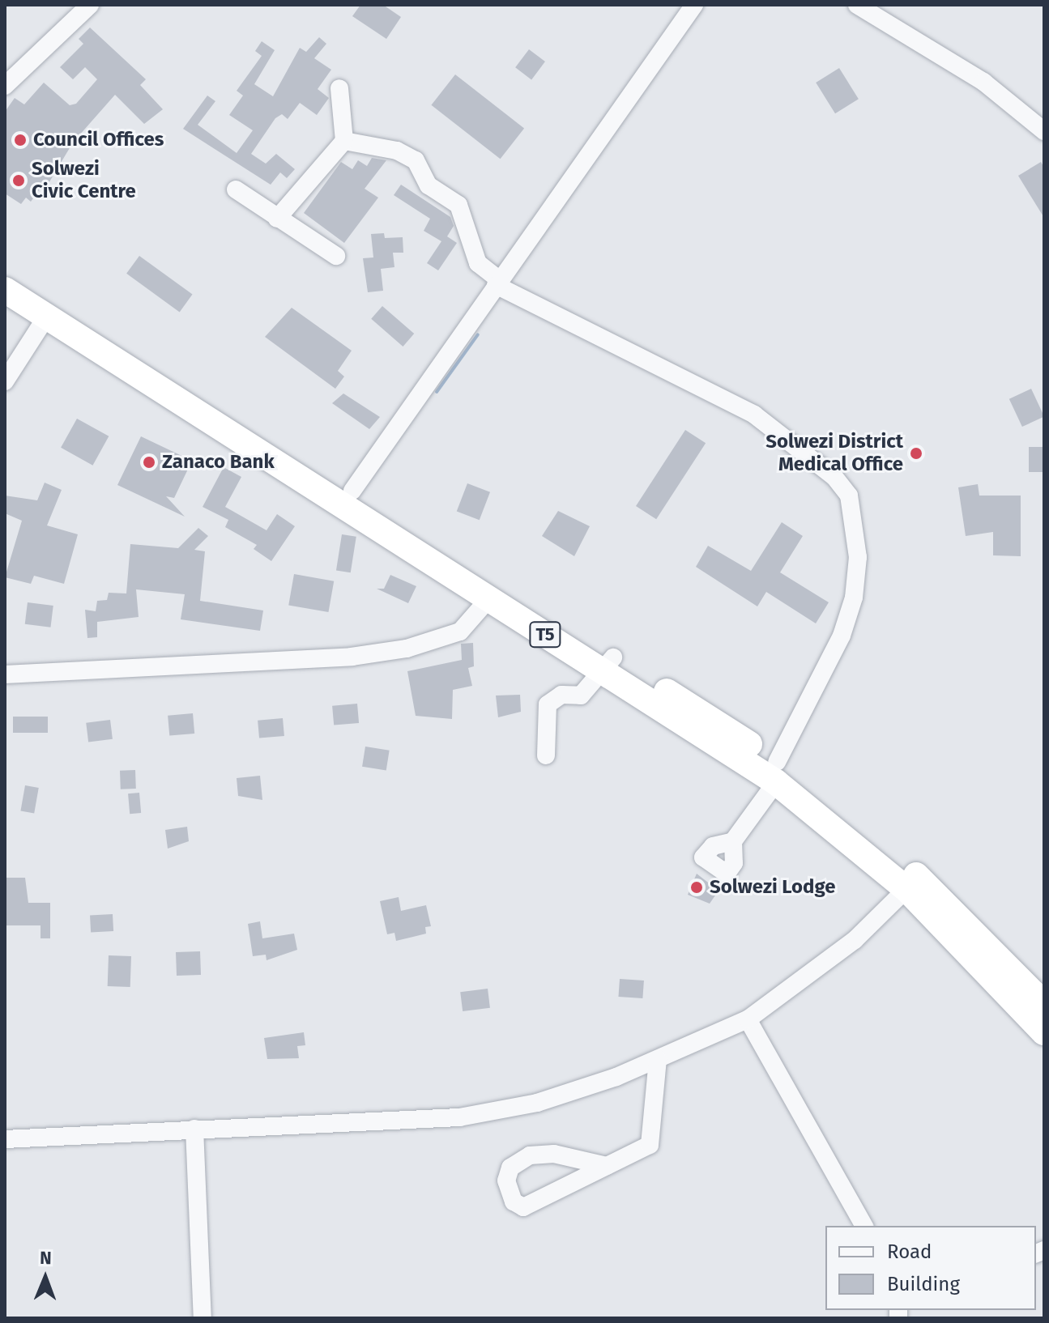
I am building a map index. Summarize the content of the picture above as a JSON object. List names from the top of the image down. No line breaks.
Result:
{"streets":{"highway":["T5"]},"places":["Council Offices","Solwezi Civic Centre","Solwezi District Medical Office","Zanaco Bank","Solwezi Lodge"],"legend":["Road","Building"],"north":"top"}
